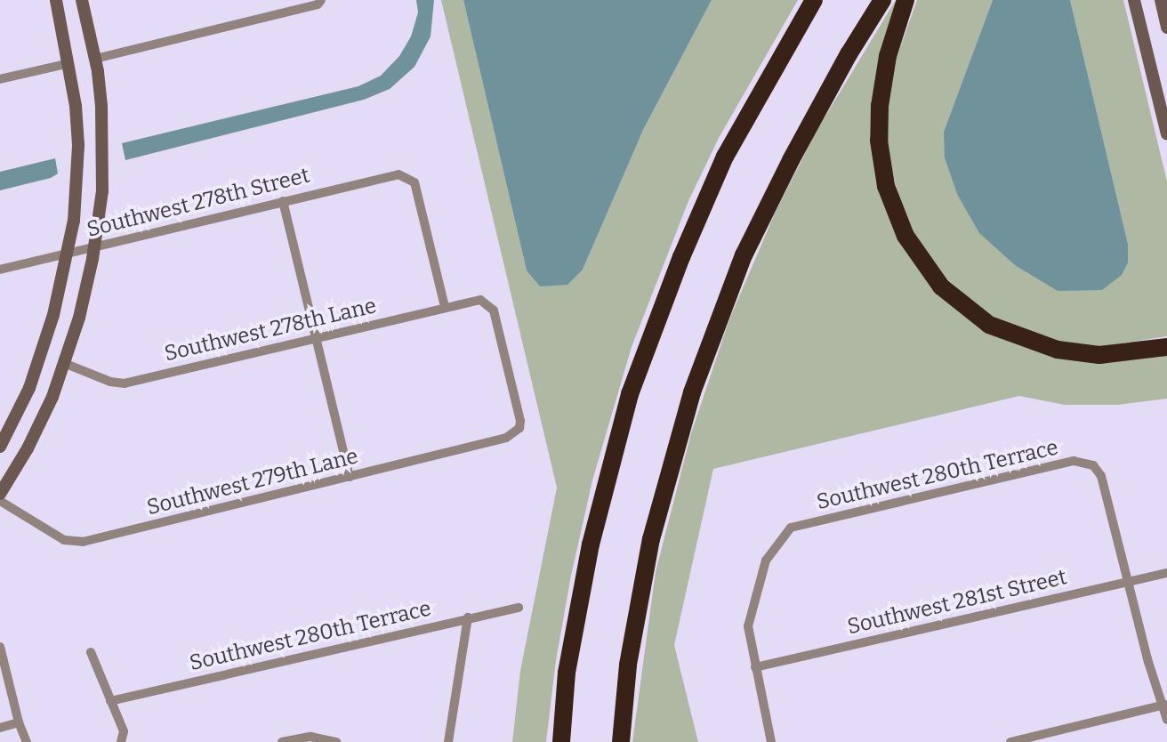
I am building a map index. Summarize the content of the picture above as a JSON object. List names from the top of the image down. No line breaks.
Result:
{"streets":{"street":["Southwest 278th Street","Southwest 278th Lane","Southwest 280th Terrace","Southwest 279th Lane","Southwest 281st Street"]},"crossings":[["Southwest 278th Street","Southwest 278th Lane"],["Southwest 278th Lane","Southwest 279th Lane"],["Southwest 280th Terrace","Southwest 281st Street"]]}
